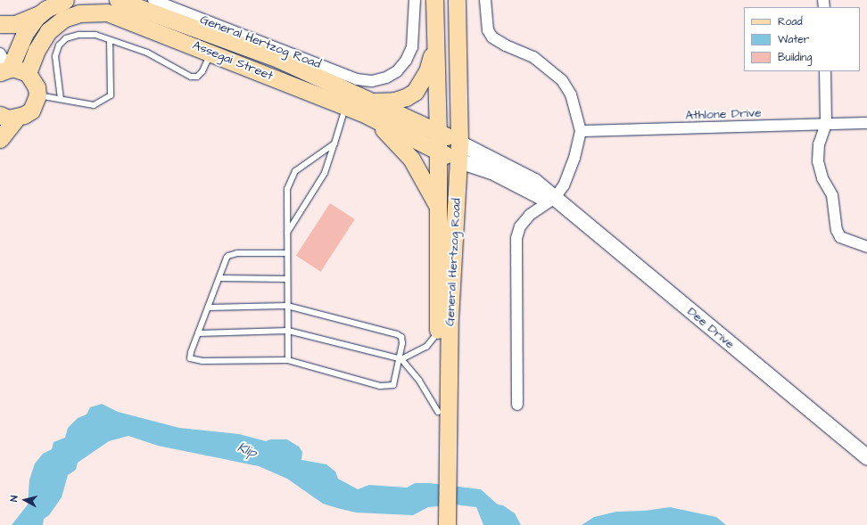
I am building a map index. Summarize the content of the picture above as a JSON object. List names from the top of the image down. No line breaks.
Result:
{"streets":{"main road":["General Hertzog Road","Assegai Street"],"street":["Athlone Drive","Dee Drive"]},"crossings":[["General Hertzog Road","Assegai Street"],["General Hertzog Road","Dee Drive"],["Assegai Street","Dee Drive"]],"water":["Klip"],"legend":["Road","Water","Building"],"north":"left"}
